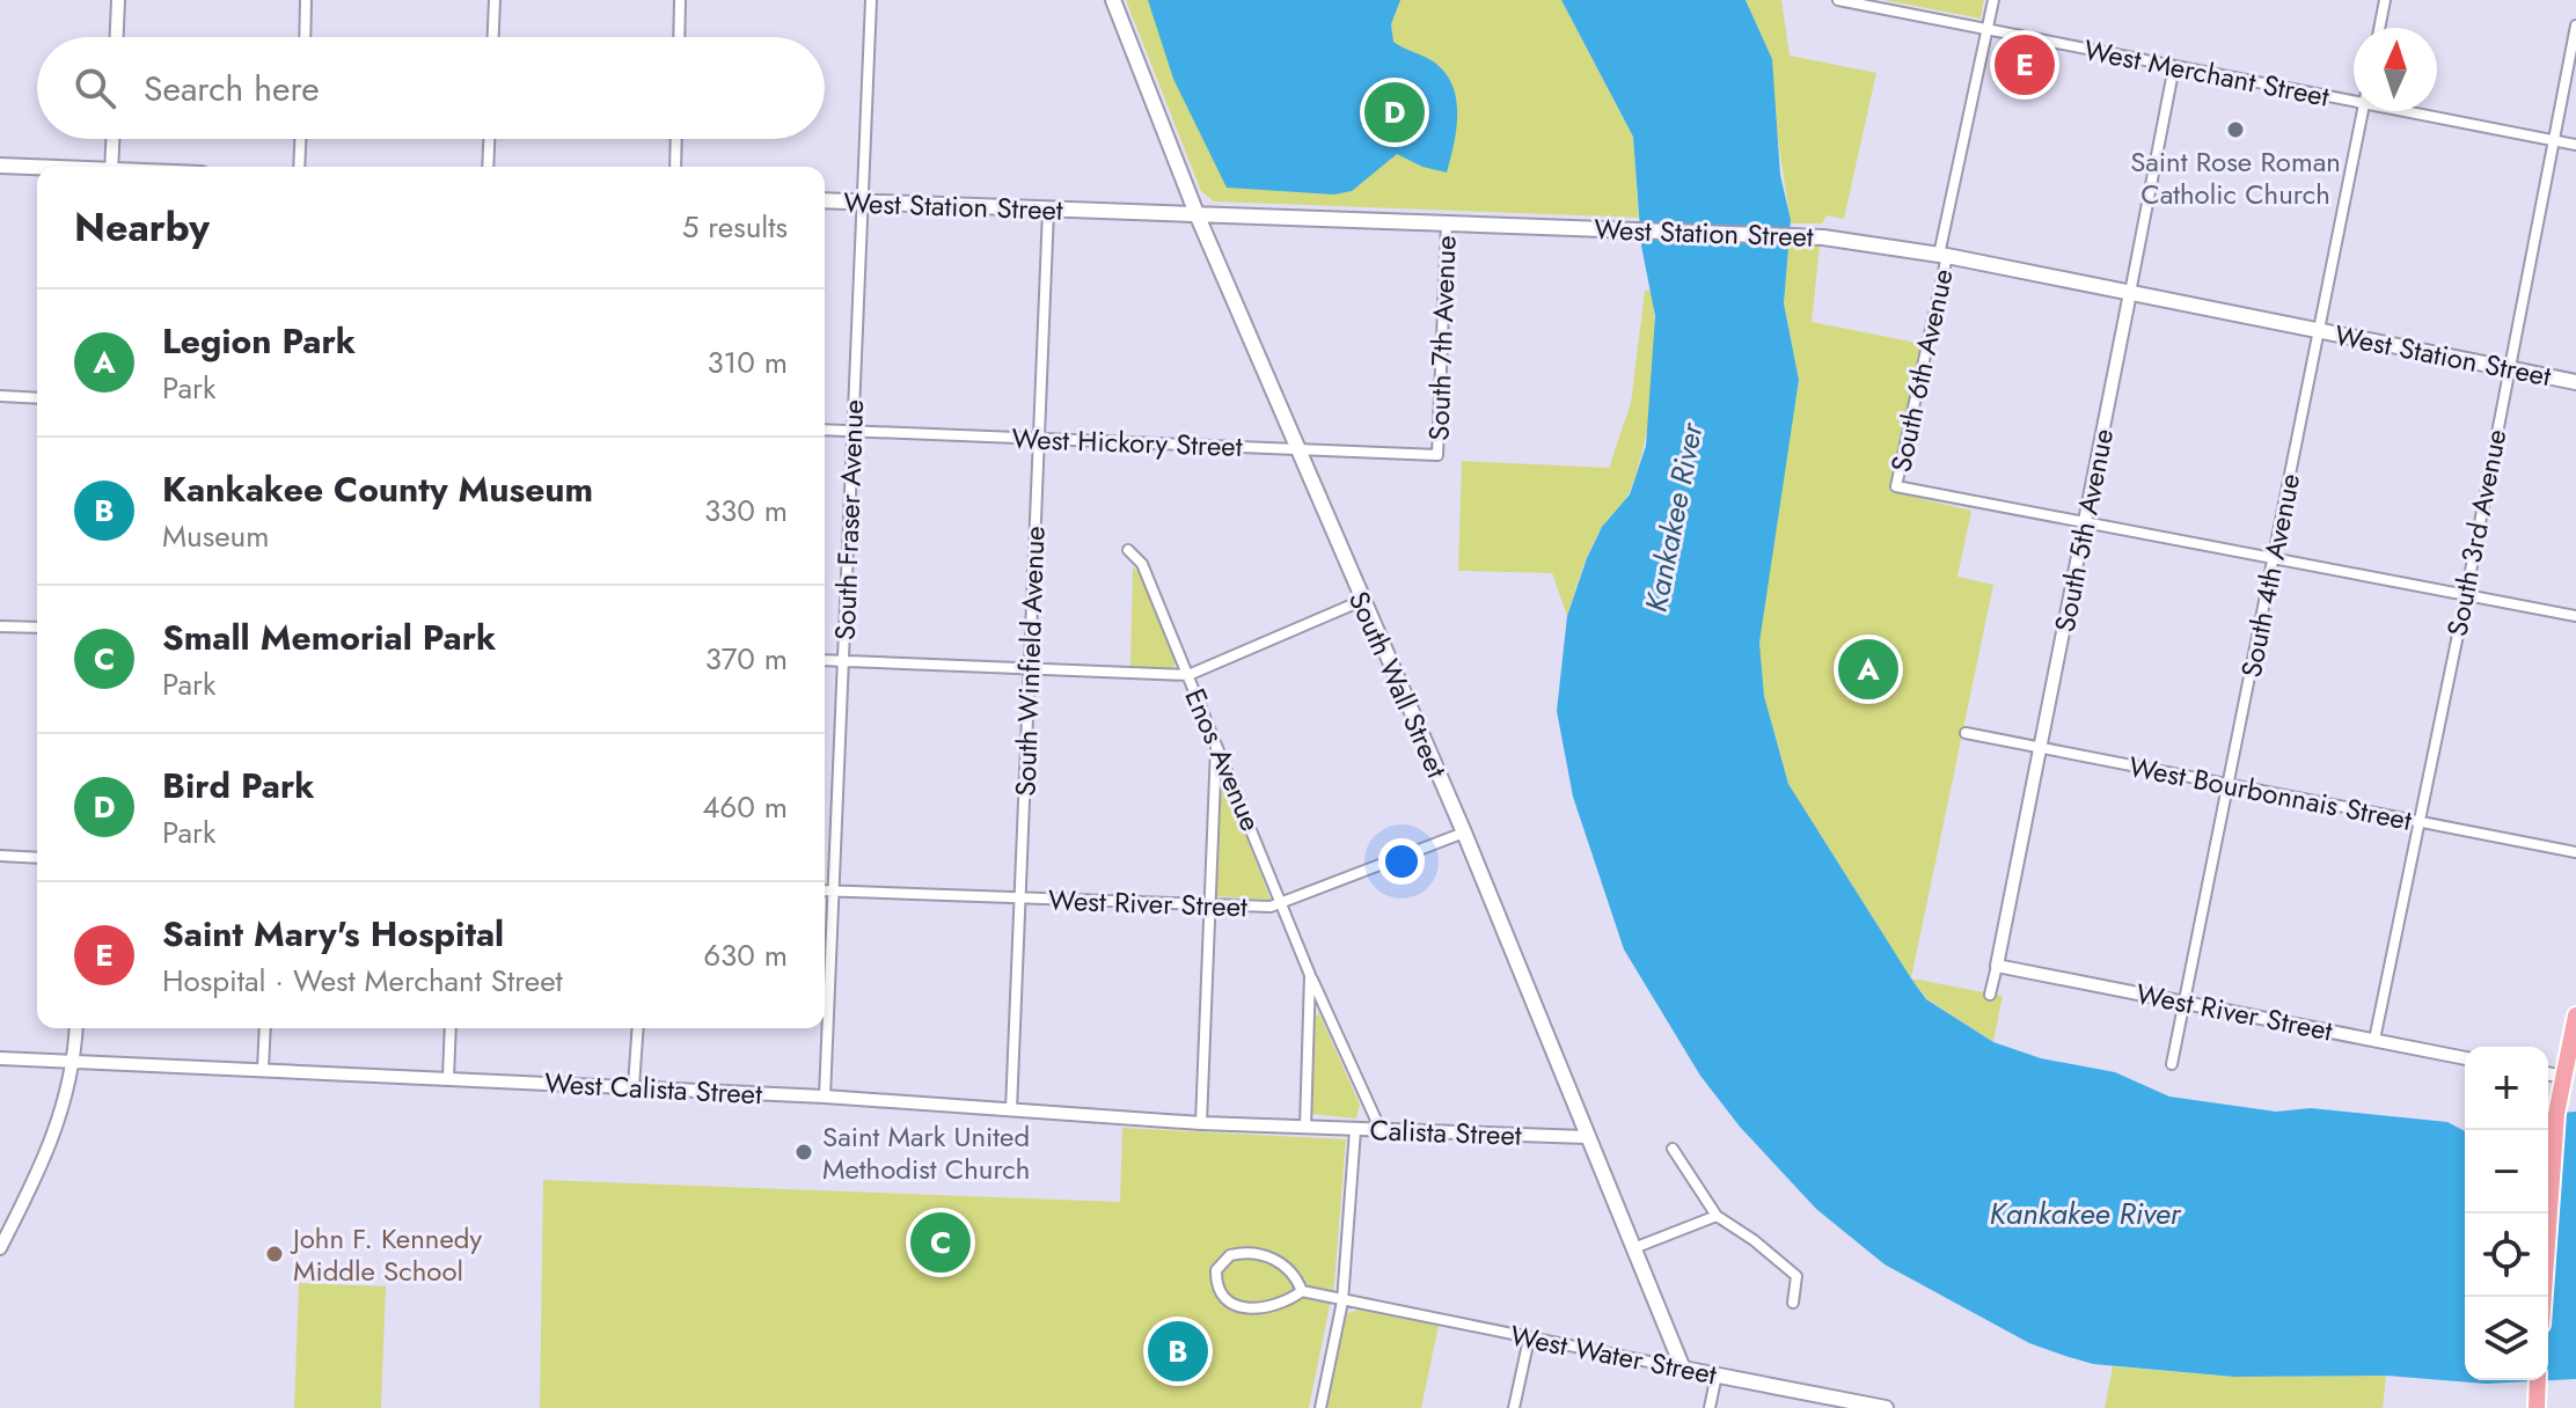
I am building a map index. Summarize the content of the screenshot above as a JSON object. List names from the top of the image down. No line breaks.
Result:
{"streets":{"main road":["West Station Street","South Wall Street","West Water Street"],"street":["West Merchant Street","South 7th Avenue","South 6th Avenue","West Hickory Street","South Fraser Avenue","South 5th Avenue","South 3rd Avenue","South 4th Avenue","South Winfield Avenue","Enos Avenue","West Bourbonnais Street","West River Street","West Calista Street","Calista Street"]},"crossings":[["West Merchant Street","South 6th Avenue"],["West Merchant Street","South 5th Avenue"],["West Merchant Street","South 3rd Avenue"],["West Station Street","South 7th Avenue"],["West Station Street","South 6th Avenue"],["West Station Street","South Fraser Avenue"],["West Station Street","South 5th Avenue"],["West Station Street","South 3rd Avenue"],["West Station Street","South 4th Avenue"],["West Station Street","South Winfield Avenue"],["West Station Street","South Wall Street"],["South 7th Avenue","West Hickory Street"],["South 6th Avenue","South 5th Avenue"],["West Hickory Street","South Fraser Avenue"],["West Hickory Street","South Winfield Avenue"],["West Hickory Street","South Wall Street"],["South Fraser Avenue","West River Street"],["South Fraser Avenue","West Calista Street"],["South 5th Avenue","West Bourbonnais Street"],["South 5th Avenue","West River Street"],["South 3rd Avenue","West Bourbonnais Street"],["South 3rd Avenue","West River Street"],["South 4th Avenue","West Bourbonnais Street"],["South 4th Avenue","West River Street"],["South Winfield Avenue","West River Street"],["South Winfield Avenue","West Calista Street"],["South Wall Street","West River Street"],["South Wall Street","Calista Street"],["South Wall Street","West Water Street"],["Enos Avenue","West River Street"],["Enos Avenue","West Calista Street"],["Enos Avenue","Calista Street"],["West Calista Street","Calista Street"]],"water":["Kankakee River"],"places":["Saint Rose Roman Catholic Church","Saint Mark United Methodist Church","John F. Kennedy Middle School"],"north":"top","page":{"pins":["E","D","A","C","B"],"search":"Search here","heading":["Nearby","5 results"],"list":[{"mark":"A","name":"Legion Park","note":"Park","value":"310 m"},{"mark":"B","name":"Kankakee County Museum","note":"Museum","value":"330 m"},{"mark":"C","name":"Small Memorial Park","note":"Park","value":"370 m"},{"mark":"D","name":"Bird Park","note":"Park","value":"460 m"},{"mark":"E","name":"Saint Mary's Hospital","note":"Hospital · West Merchant Street","value":"630 m"}],"map_buttons":["+","−"]}}
